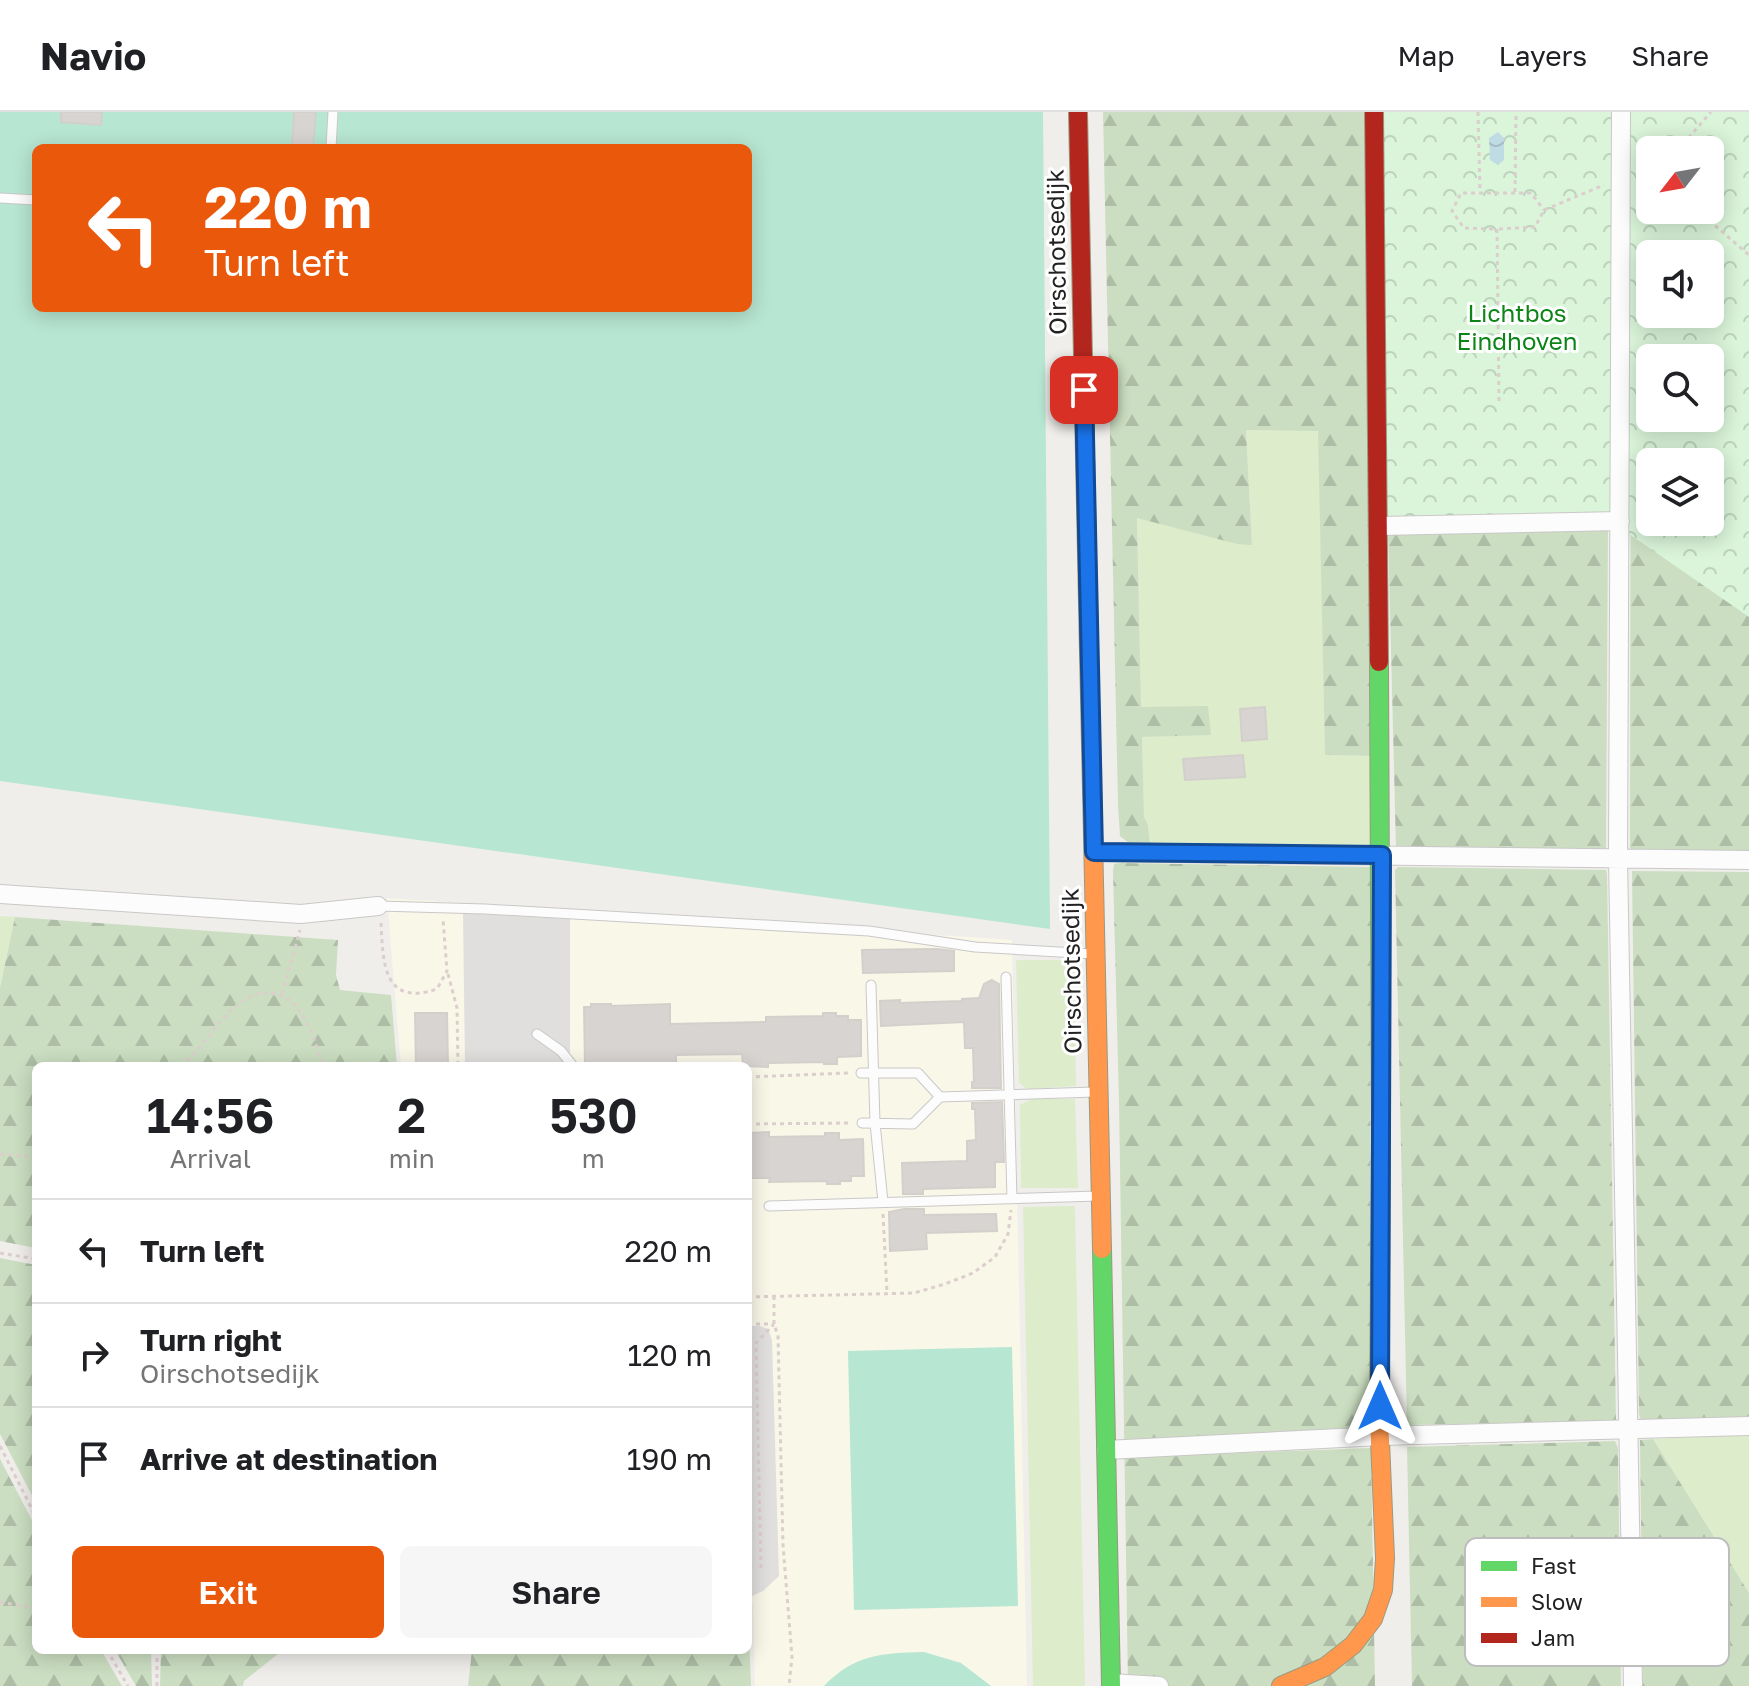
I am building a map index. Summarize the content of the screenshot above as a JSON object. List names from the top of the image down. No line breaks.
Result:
{"streets":{"street":["Oirschotsedijk"]},"parks":["Lichtbos Eindhoven"],"legend":["Fast","Slow","Jam"],"north":"bottom left","page":{"header":"Navio","nav":["Map","Layers","Share"],"turn":["220 m","Turn left"],"eta":["14:56","Arrival","2","min","530","m"],"list":[{"name":"Turn left","value":"220 m"},{"name":"Turn right","note":"Oirschotsedijk","value":"120 m"},{"name":"Arrive at destination","value":"190 m"}],"buttons":["Exit","Share"]}}
